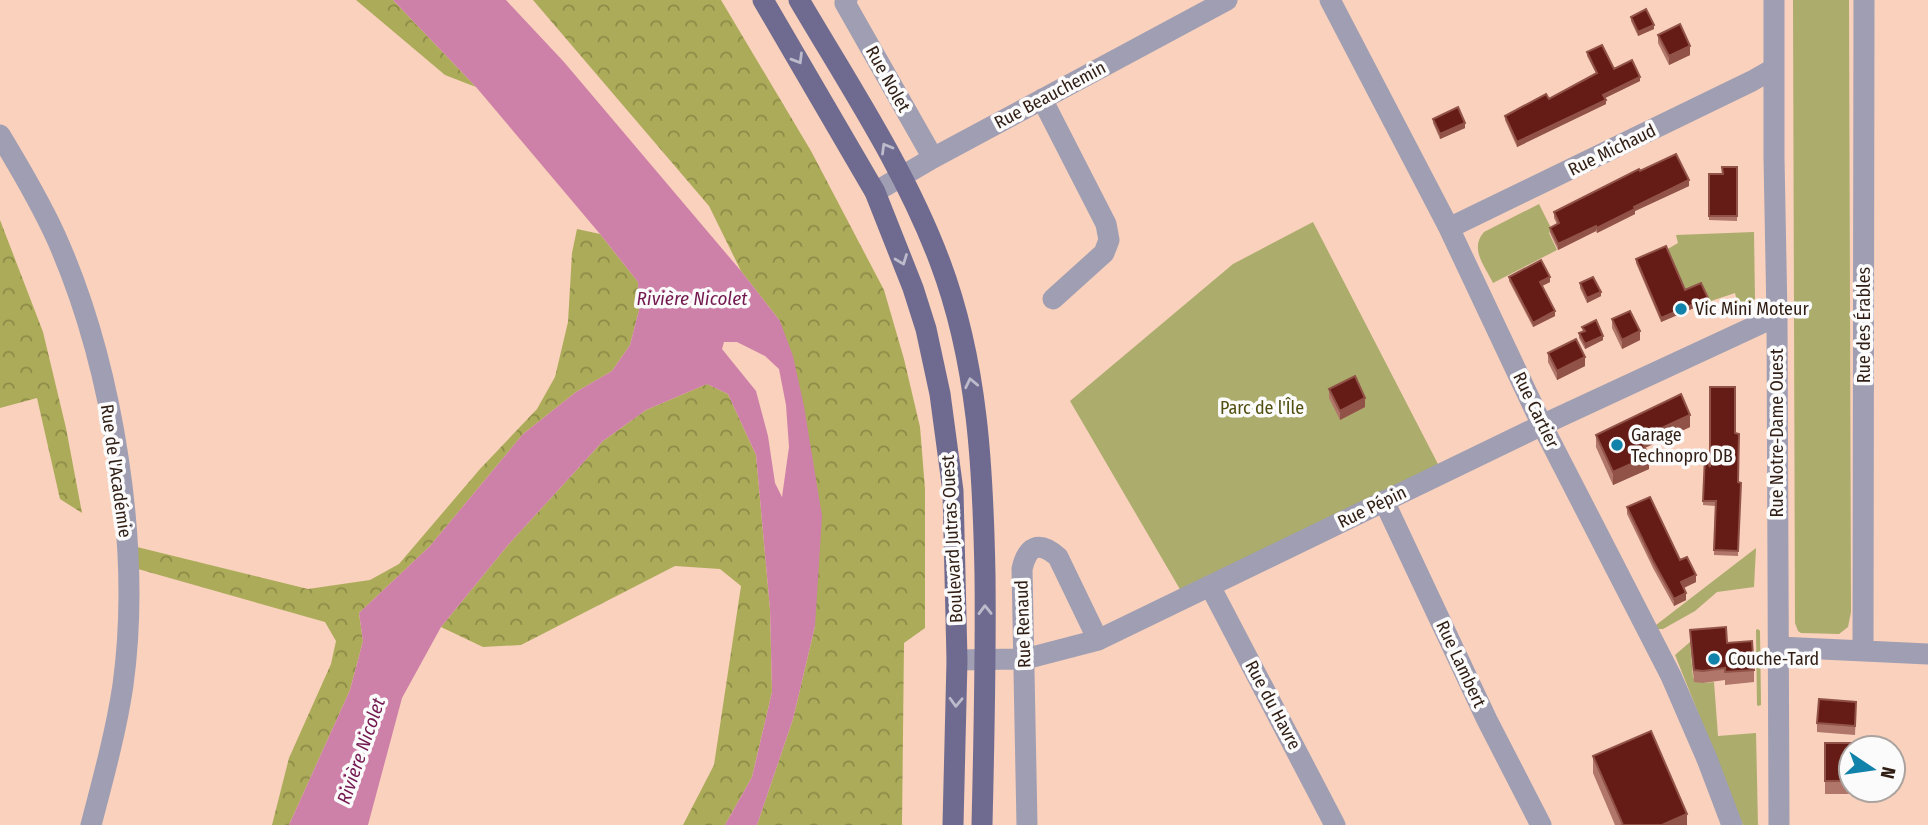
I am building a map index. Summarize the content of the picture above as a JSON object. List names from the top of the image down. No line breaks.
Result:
{"streets":{"main road":["Boulevard Jutras Ouest"],"street":["Rue Nolet","Rue Beauchemin","Rue Michaud","Rue des Érables","Rue Cartier","Rue Notre-Dame Ouest","Rue de l'Académie","Rue Pépin","Rue Renaud","Rue Lambert","Rue du Havre"]},"crossings":[["Rue Nolet","Rue Beauchemin"],["Rue Beauchemin","Boulevard Jutras Ouest"],["Rue Michaud","Rue Cartier"],["Rue Michaud","Rue Notre-Dame Ouest"],["Rue Cartier","Rue Pépin"],["Rue Notre-Dame Ouest","Rue Pépin"],["Rue Pépin","Boulevard Jutras Ouest"],["Rue Pépin","Rue Renaud"],["Rue Pépin","Rue Lambert"],["Rue Pépin","Rue du Havre"]],"water":["Rivière Nicolet"],"parks":["Parc de l'Île"],"places":["Vic Mini Moteur","Garage Technopro DB","Couche-Tard"],"north":"right"}
